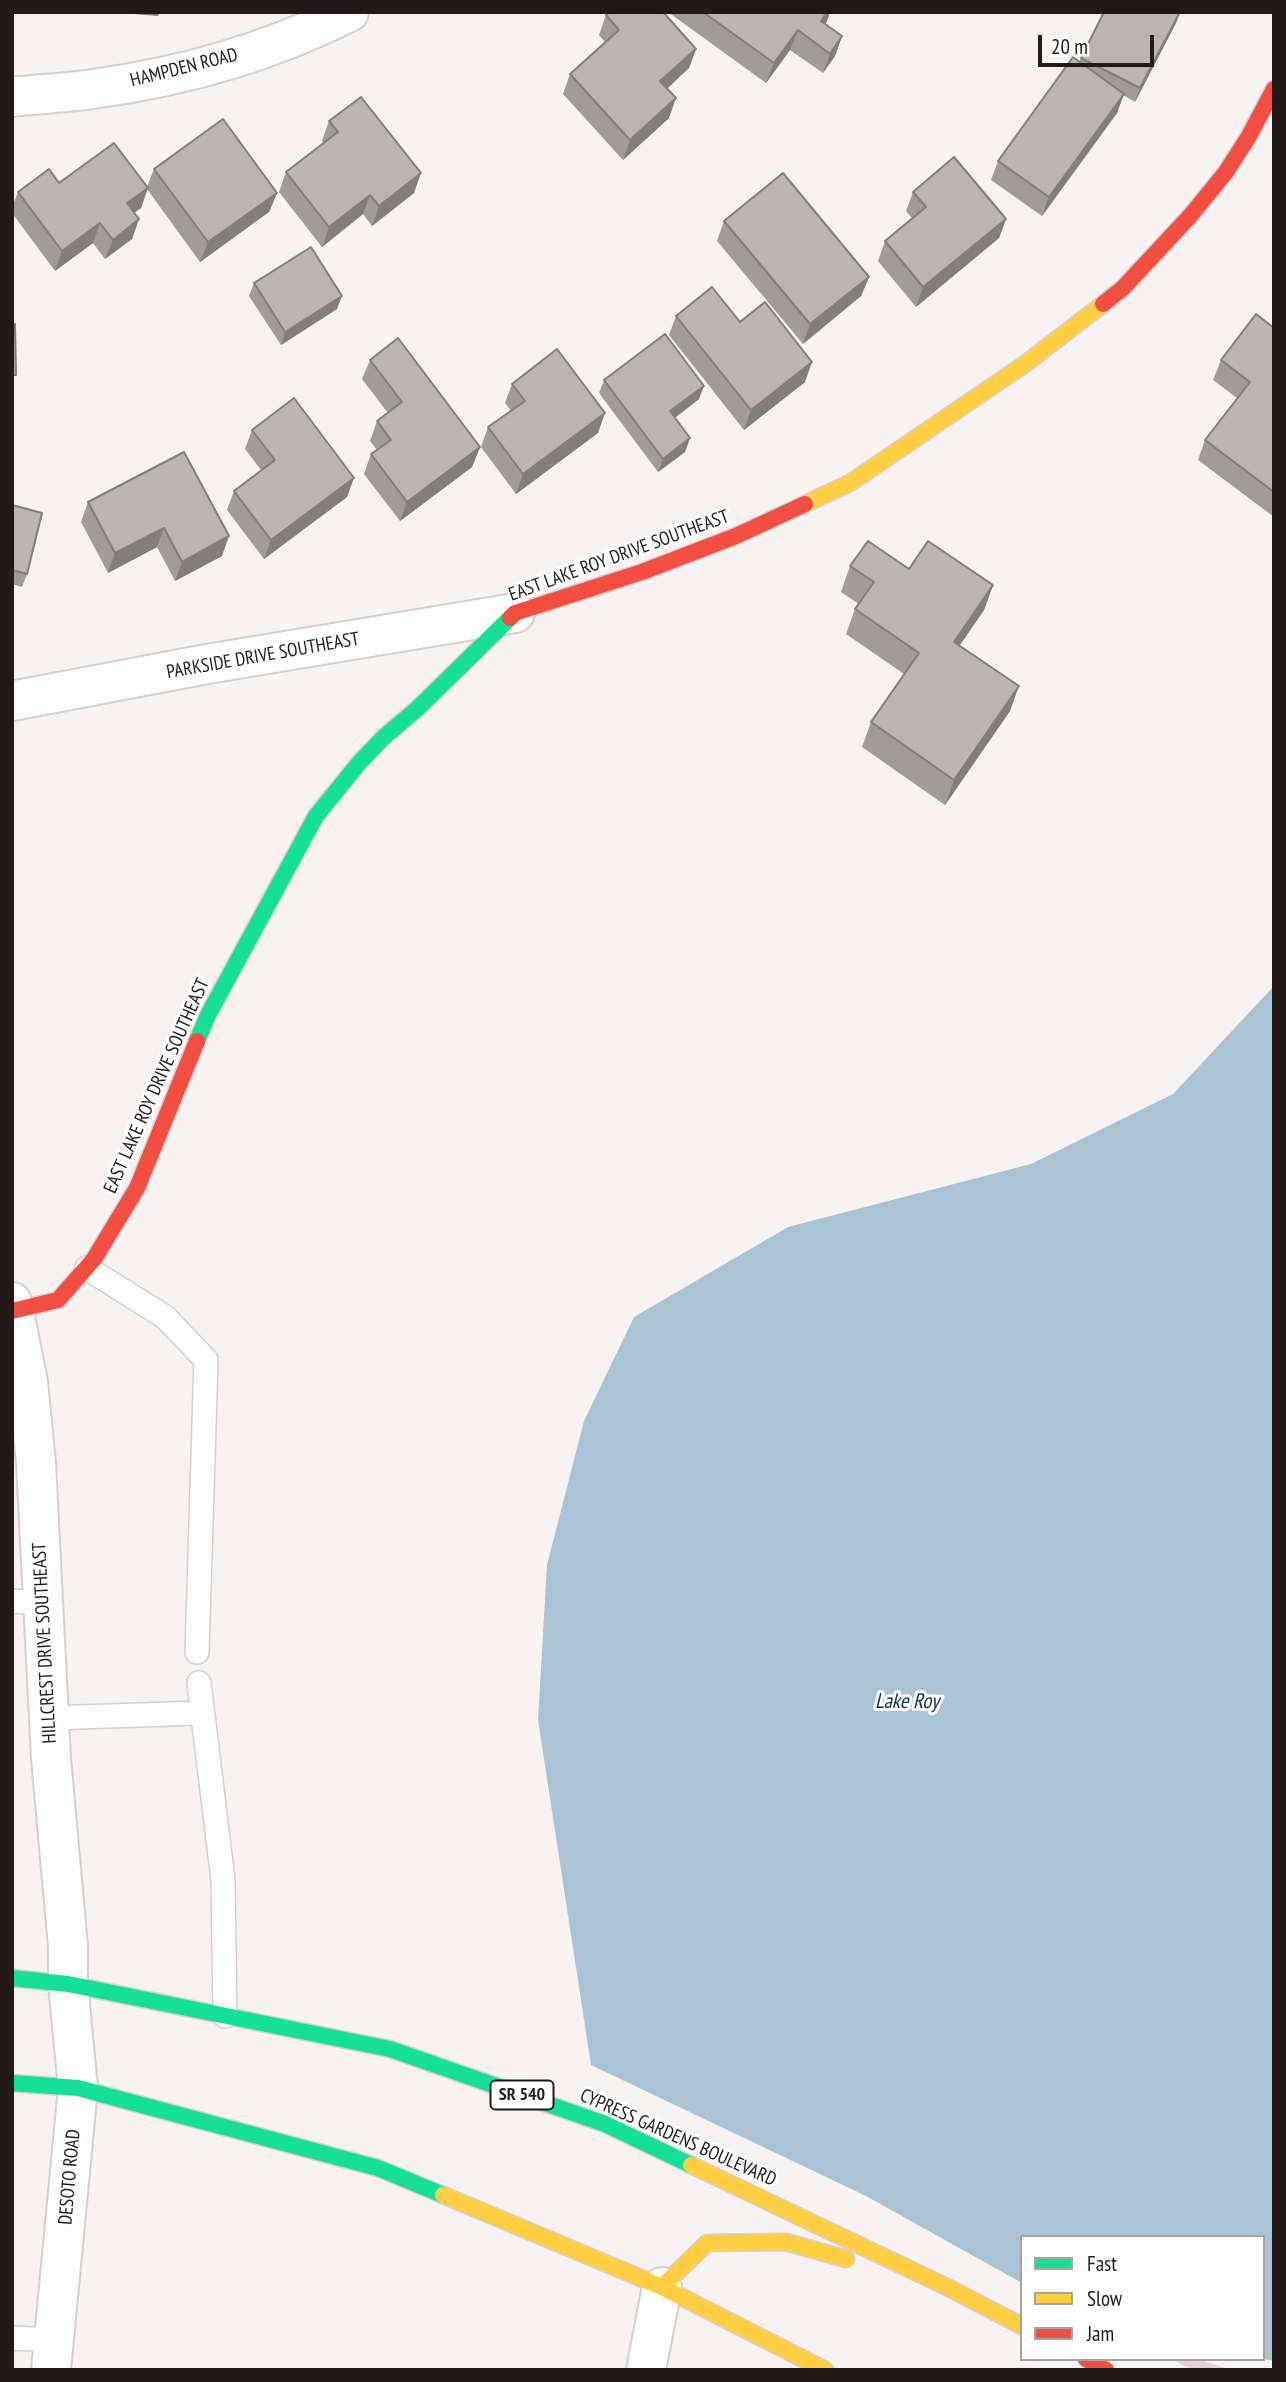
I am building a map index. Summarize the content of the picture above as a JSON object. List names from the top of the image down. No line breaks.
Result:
{"streets":{"main road":["EAST LAKE ROY DRIVE SOUTHEAST","SR 540","CYPRESS GARDENS BOULEVARD"],"street":["HAMPDEN ROAD","PARKSIDE DRIVE SOUTHEAST","HILLCREST DRIVE SOUTHEAST","DESOTO ROAD"]},"crossings":[["EAST LAKE ROY DRIVE SOUTHEAST","PARKSIDE DRIVE SOUTHEAST"],["EAST LAKE ROY DRIVE SOUTHEAST","HILLCREST DRIVE SOUTHEAST"],["HILLCREST DRIVE SOUTHEAST","CYPRESS GARDENS BOULEVARD"],["HILLCREST DRIVE SOUTHEAST","DESOTO ROAD"],["CYPRESS GARDENS BOULEVARD","DESOTO ROAD"]],"water":["Lake Roy"],"legend":["Fast","Slow","Jam"],"scale_bar":"20 m"}
